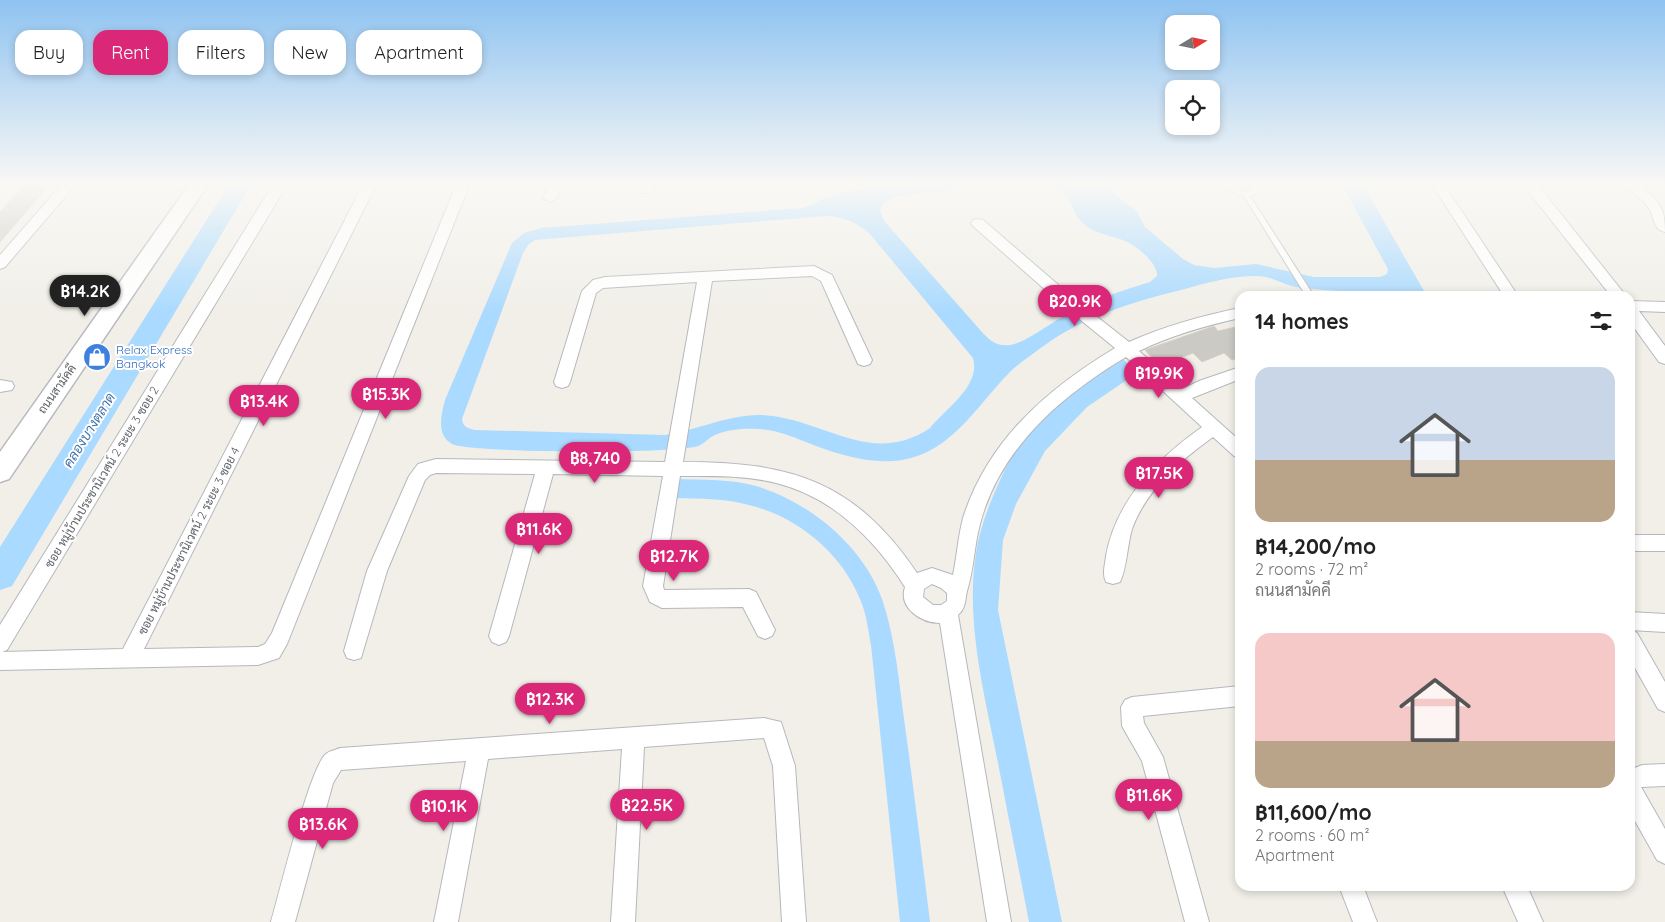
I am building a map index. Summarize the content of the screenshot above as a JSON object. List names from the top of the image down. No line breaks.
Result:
{"streets":{"main road":["ถนนสามัคคี"],"street":["ซอย หมู่บ้านประชานิเวศน์ 2 ระยะ 3 ซอย 2","ซอย หมู่บ้านประชานิเวศน์ 2 ระยะ 3 ซอย 4"]},"water":["คลองบางตลาด"],"places":{"shop":["Relax Express Bangkok"]},"north":"right","page":{"chip":["Buy","Rent","Filters","New","Apartment"],"price":["฿14.2K","฿20.9K","฿19.9K","฿15.3K","฿13.4K","฿8,740","฿17.5K","฿11.6K","฿12.7K","฿12.3K","฿11.6K","฿22.5K","฿10.1K","฿13.6K"],"heading":"14 homes","list":[{"name":"฿14,200/mo","note":"2 rooms · 72 m² · ถนนสามัคคี"},{"name":"฿11,600/mo","note":"2 rooms · 60 m² · Apartment"}]}}
